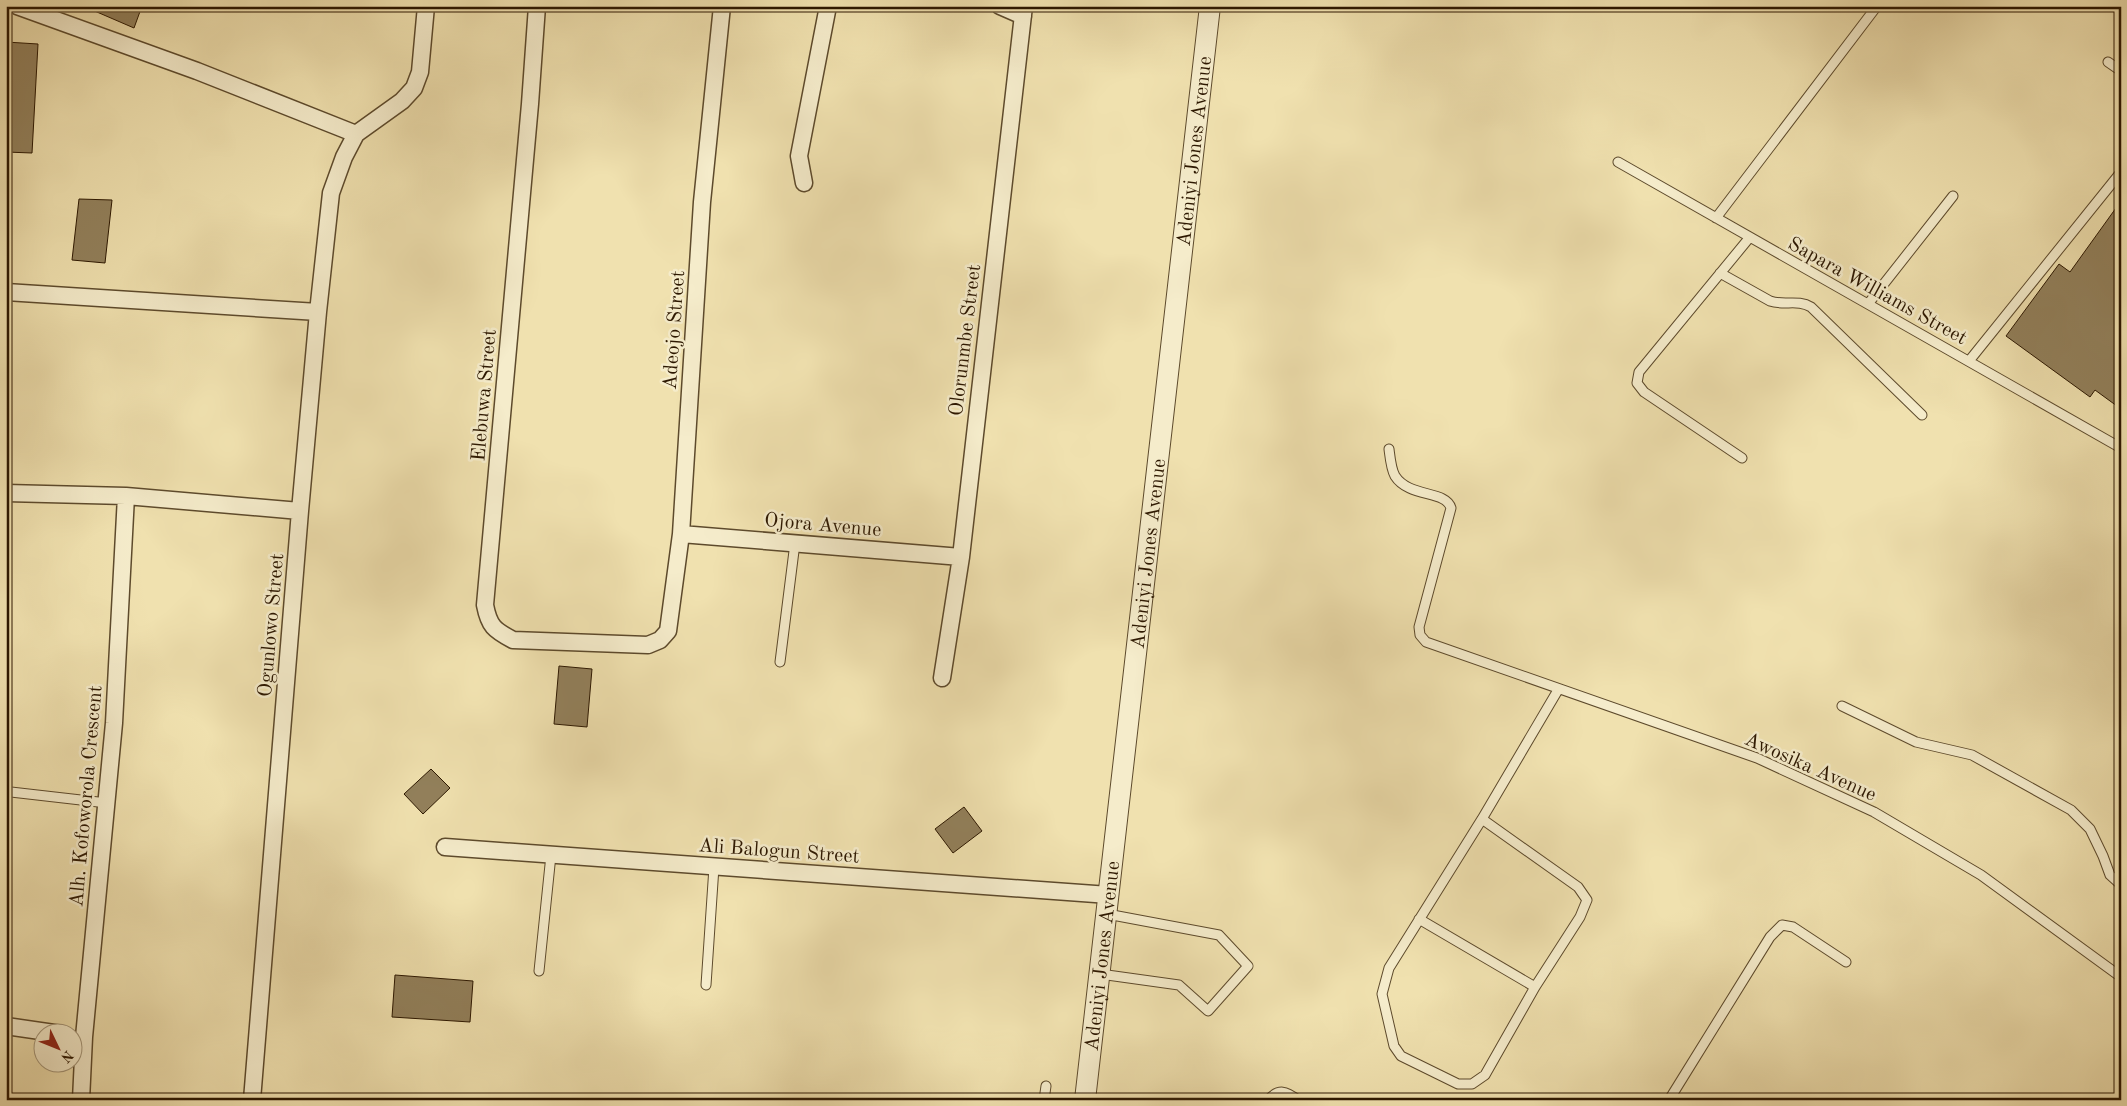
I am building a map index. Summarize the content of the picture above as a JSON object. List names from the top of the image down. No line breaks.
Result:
{"streets":{"street":["Adeniyi Jones Avenue","Adeojo Street","Olorunmbe Street","Elebuwa Street","Ojora Avenue","Ogunlowo Street","Alh. Kofoworola Crescent","Ali Balogun Street"],"lane":["Sapara Williams Street","Awosika Avenue"]},"crossings":[["Adeniyi Jones Avenue","Ali Balogun Street"],["Adeojo Street","Elebuwa Street"],["Adeojo Street","Ojora Avenue"],["Olorunmbe Street","Ojora Avenue"]],"north":"bottom right"}
